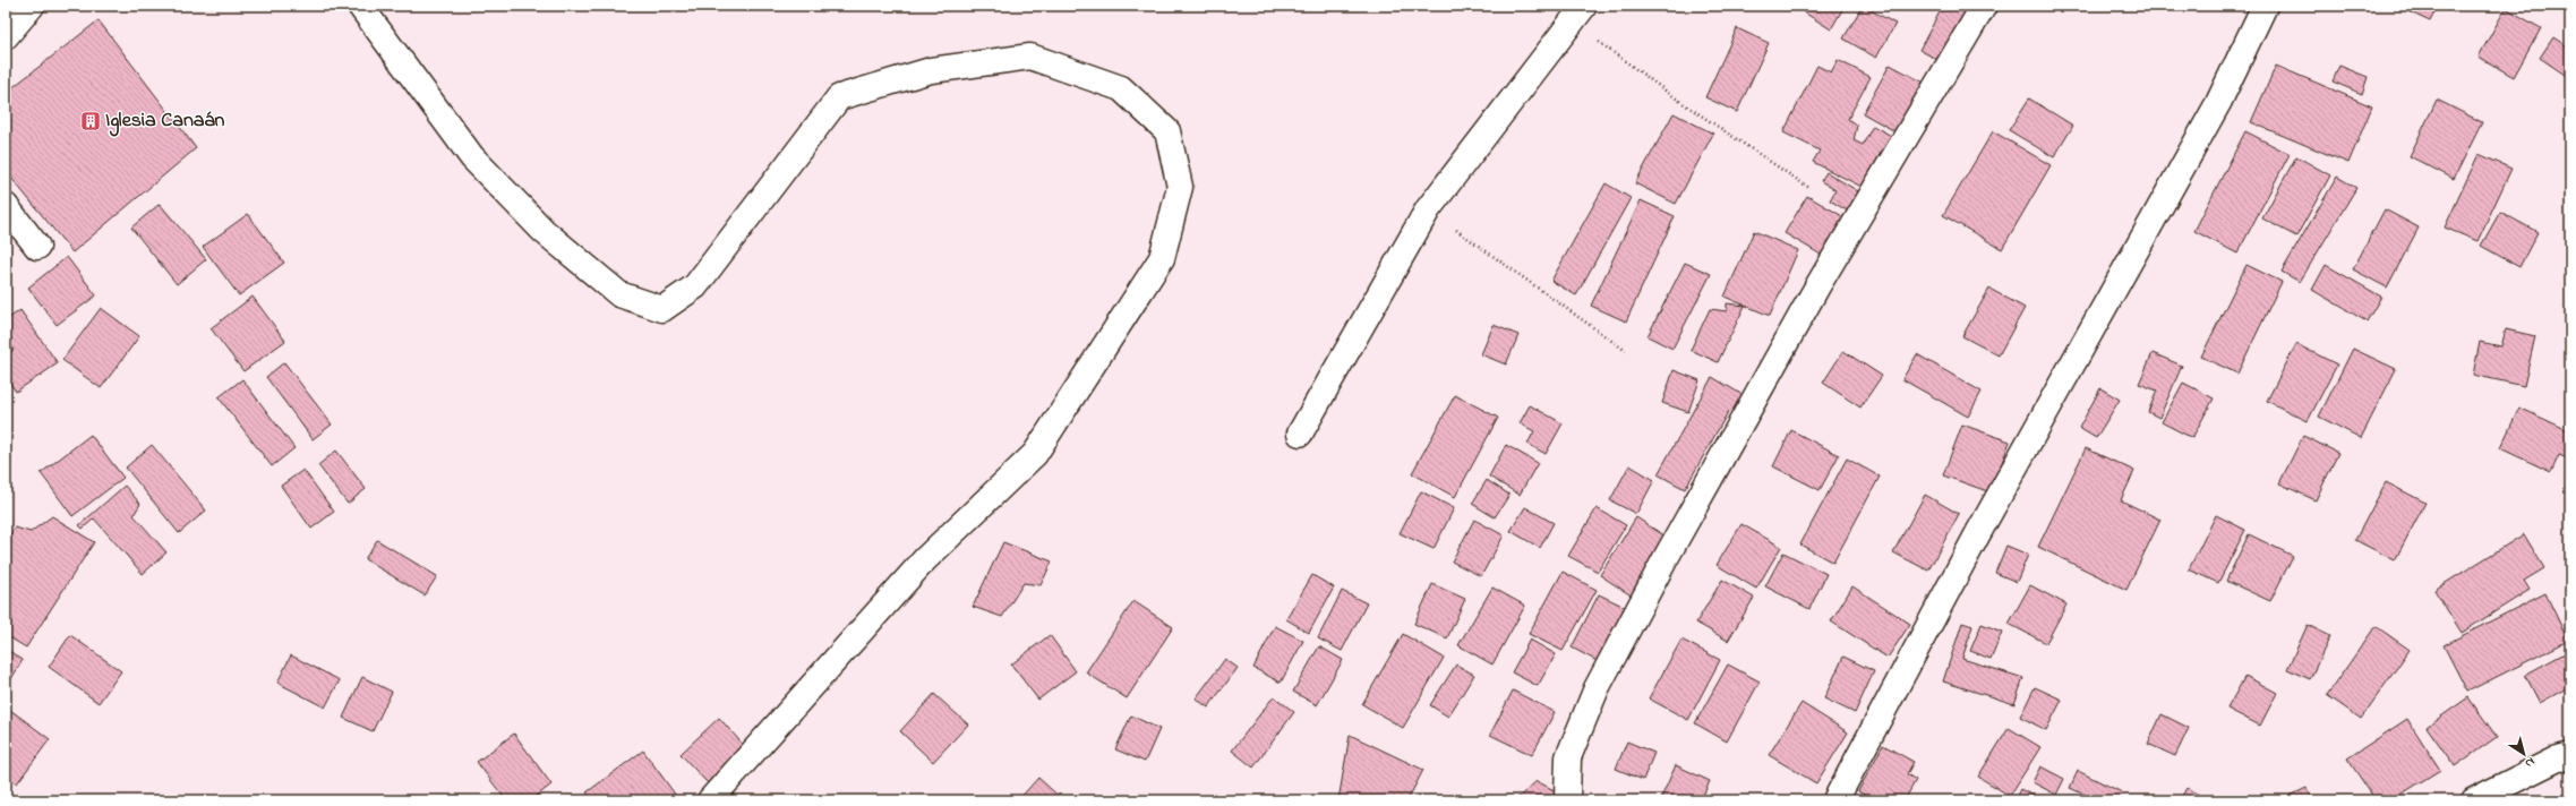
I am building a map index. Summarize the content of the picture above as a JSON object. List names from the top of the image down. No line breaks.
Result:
{"places":{"building":["Iglesia Canaán"]},"north":"bottom right"}
